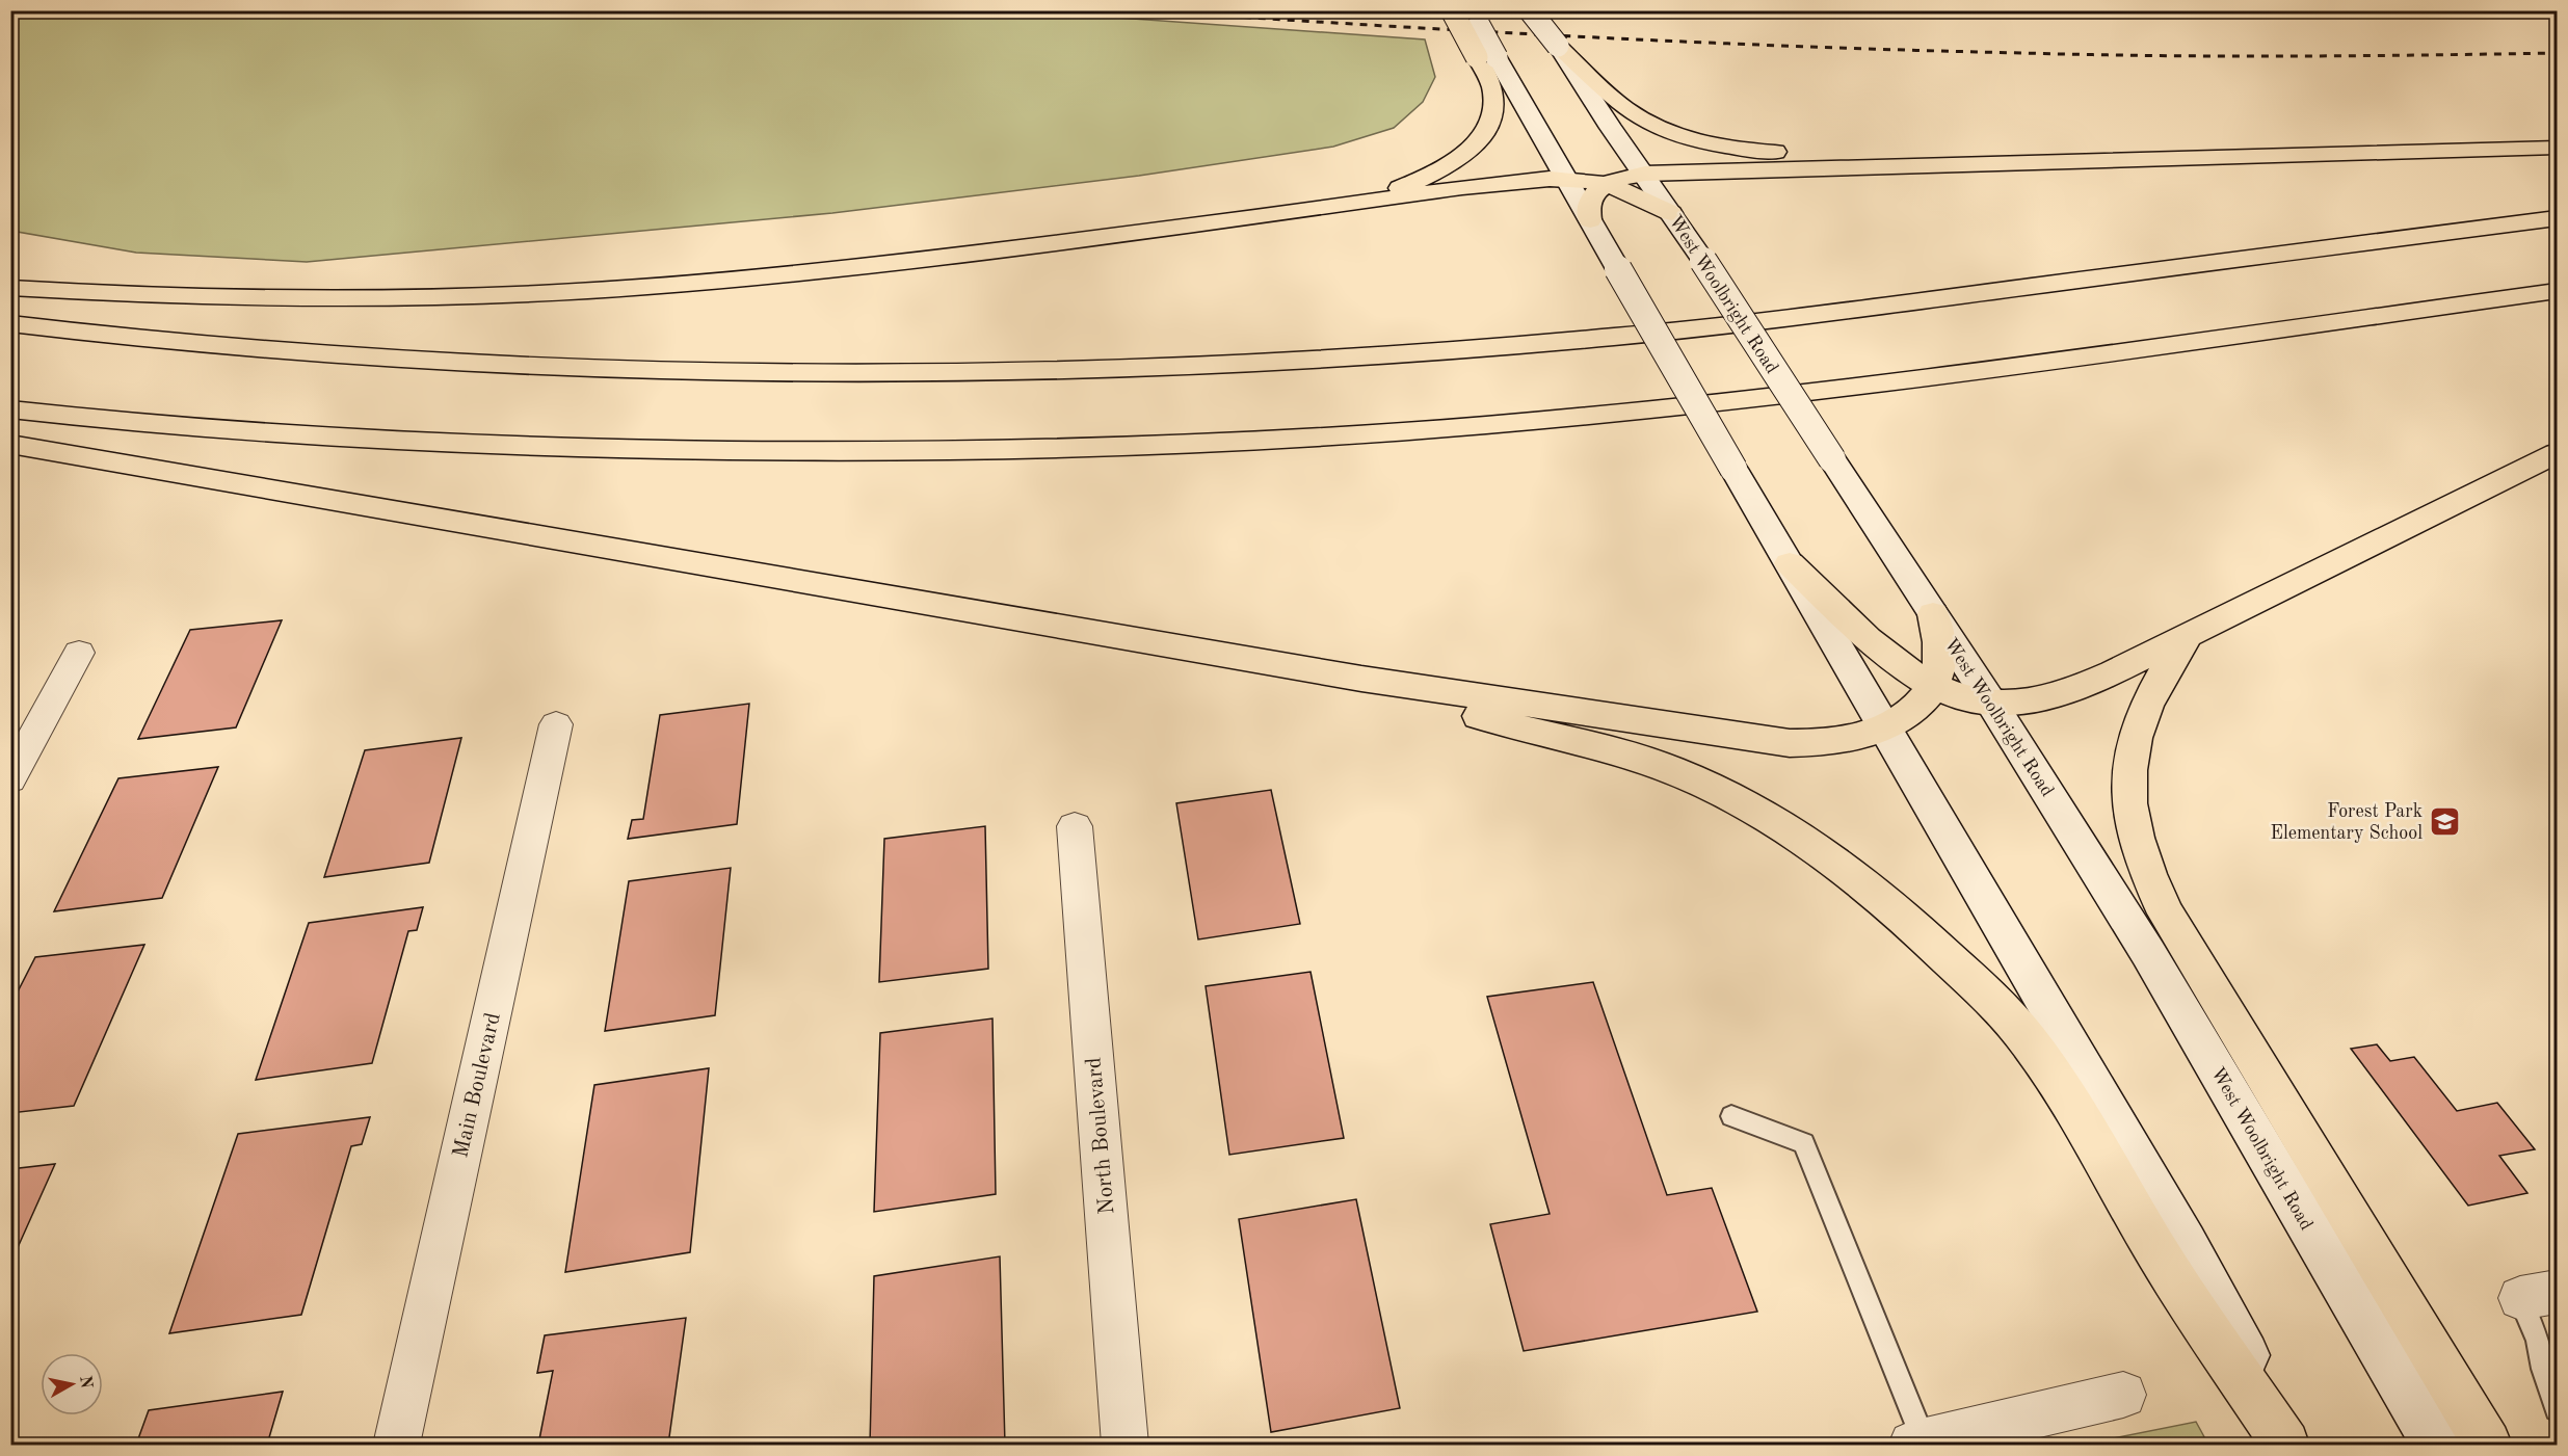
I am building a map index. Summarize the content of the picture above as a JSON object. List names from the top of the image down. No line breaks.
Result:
{"streets":{"main road":["West Woolbright Road"],"street":["Main Boulevard","North Boulevard"]},"places":{"school or university":["Forest Park Elementary School"]},"north":"right"}
